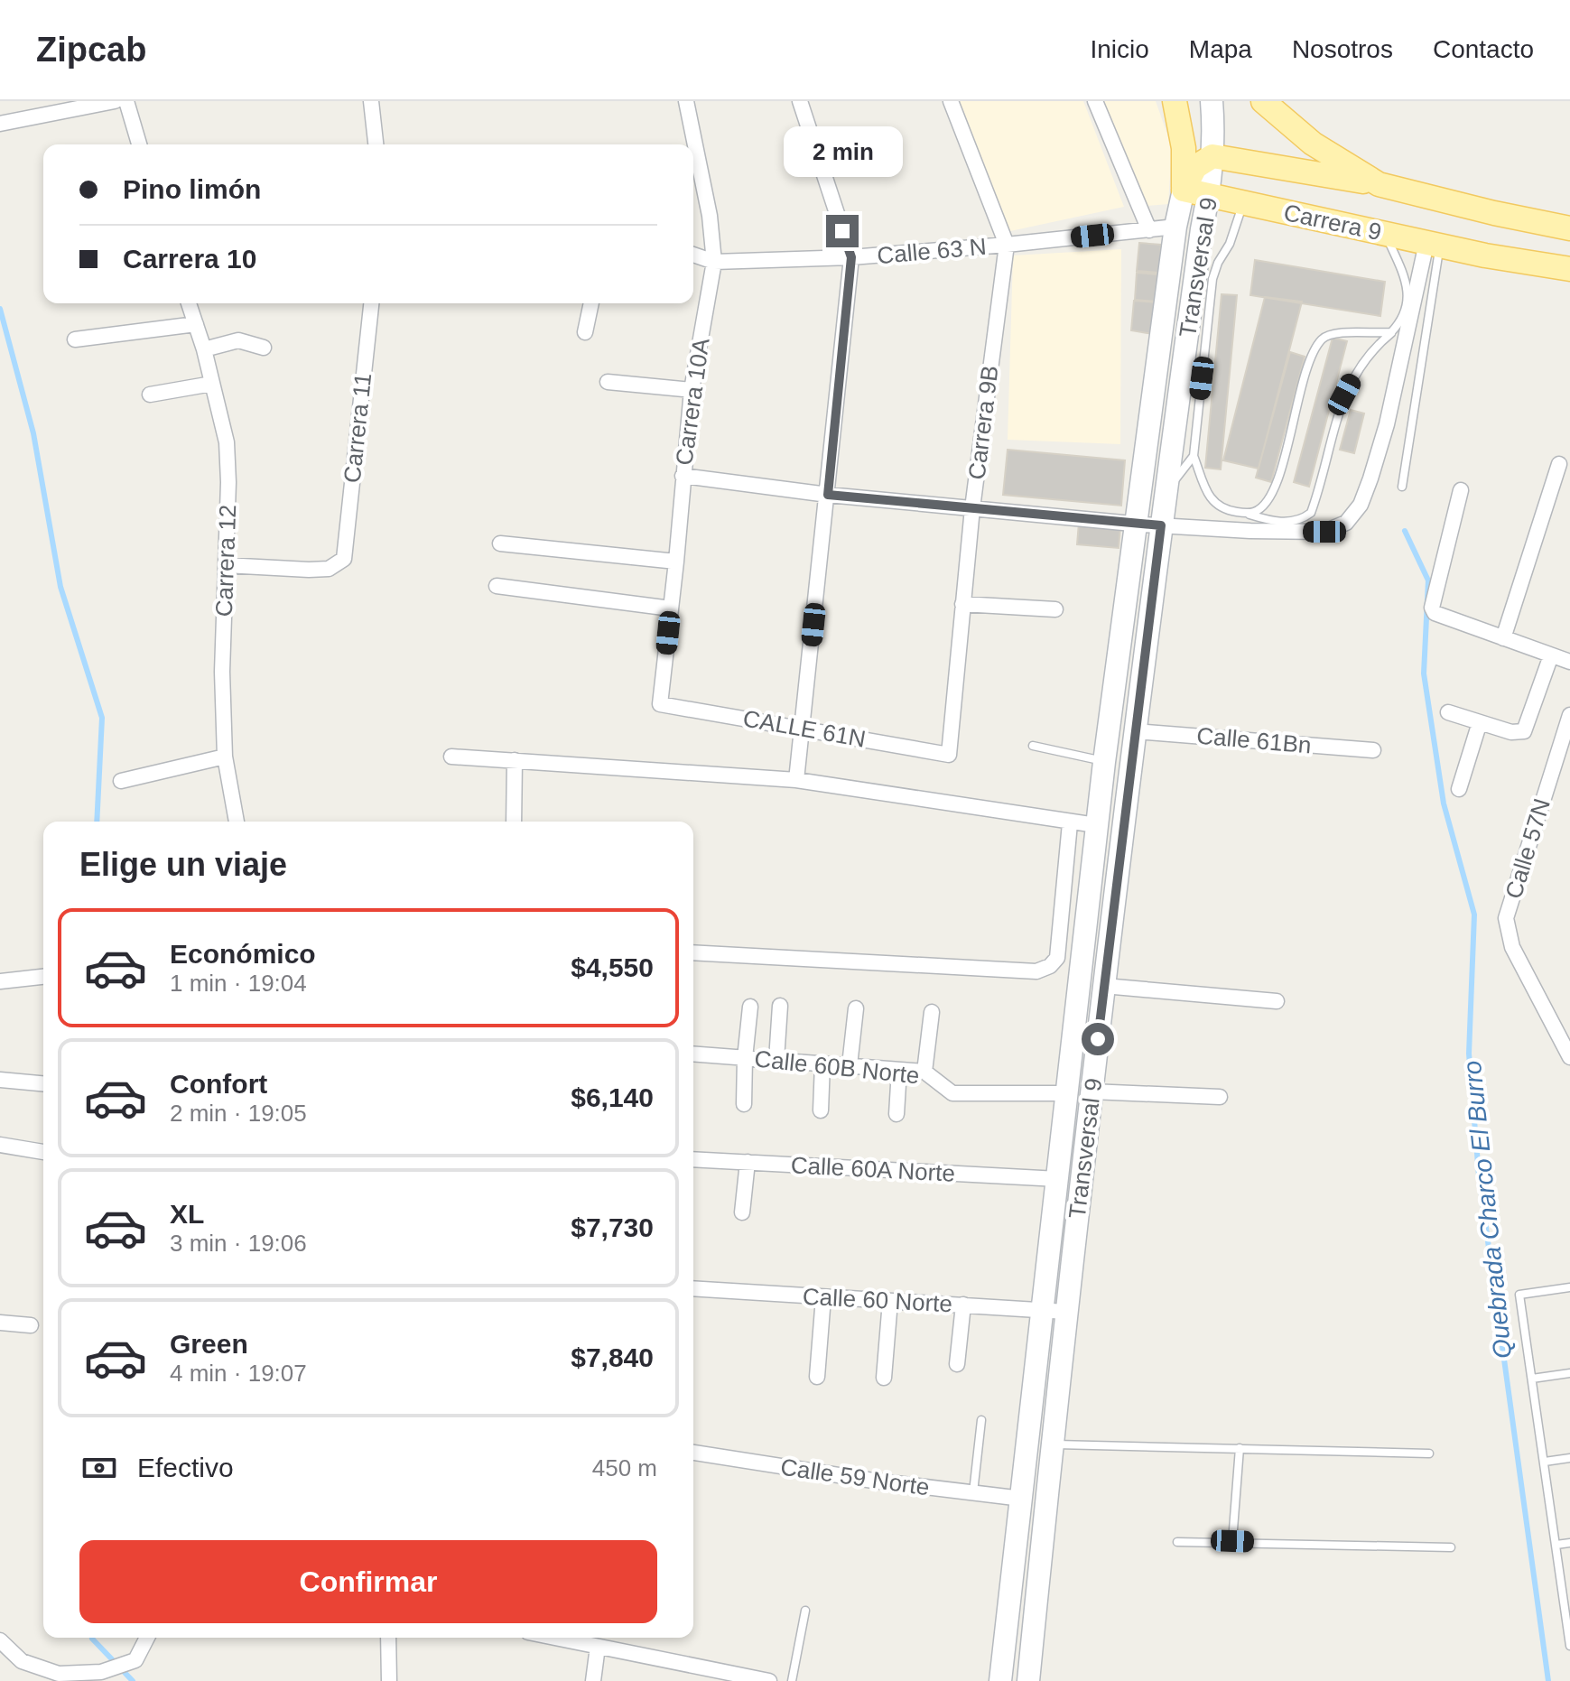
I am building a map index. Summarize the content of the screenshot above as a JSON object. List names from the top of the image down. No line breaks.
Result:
{"streets":{"main road":["Carrera 9","Transversal 9"],"street":["Calle 63 N","Carrera 10A","Carrera 9B","Carrera 11","Carrera 12","CALLE 61N","Calle 61Bn","Calle 57N","Calle 60B Norte","Calle 60A Norte","Calle 60 Norte","Calle 59 Norte"]},"crossings":[["Carrera 9","Transversal 9"],["Calle 63 N","Transversal 9"],["Calle 63 N","Carrera 10A"],["Calle 63 N","Carrera 9B"],["Transversal 9","Calle 61Bn"],["Transversal 9","Calle 60B Norte"],["Transversal 9","Calle 60A Norte"],["Transversal 9","Calle 60 Norte"],["Transversal 9","Calle 59 Norte"],["Carrera 10A","CALLE 61N"],["Carrera 9B","CALLE 61N"],["Carrera 11","Carrera 12"]],"water":["Quebrada Charco El Burro"],"page":{"header":"Zipcab","nav":["Inicio","Mapa","Nosotros","Contacto"],"bubble":"2 min","banner":["Pino limón","Carrera 10"],"heading":"Elige un viaje","list":[{"name":"Económico","note":"1 min · 19:04","value":"$4,550"},{"name":"Confort","note":"2 min · 19:05","value":"$6,140"},{"name":"XL","note":"3 min · 19:06","value":"$7,730"},{"name":"Green","note":"4 min · 19:07","value":"$7,840"}],"pay":["Efectivo","450 m"],"buttons":"Confirmar"}}
